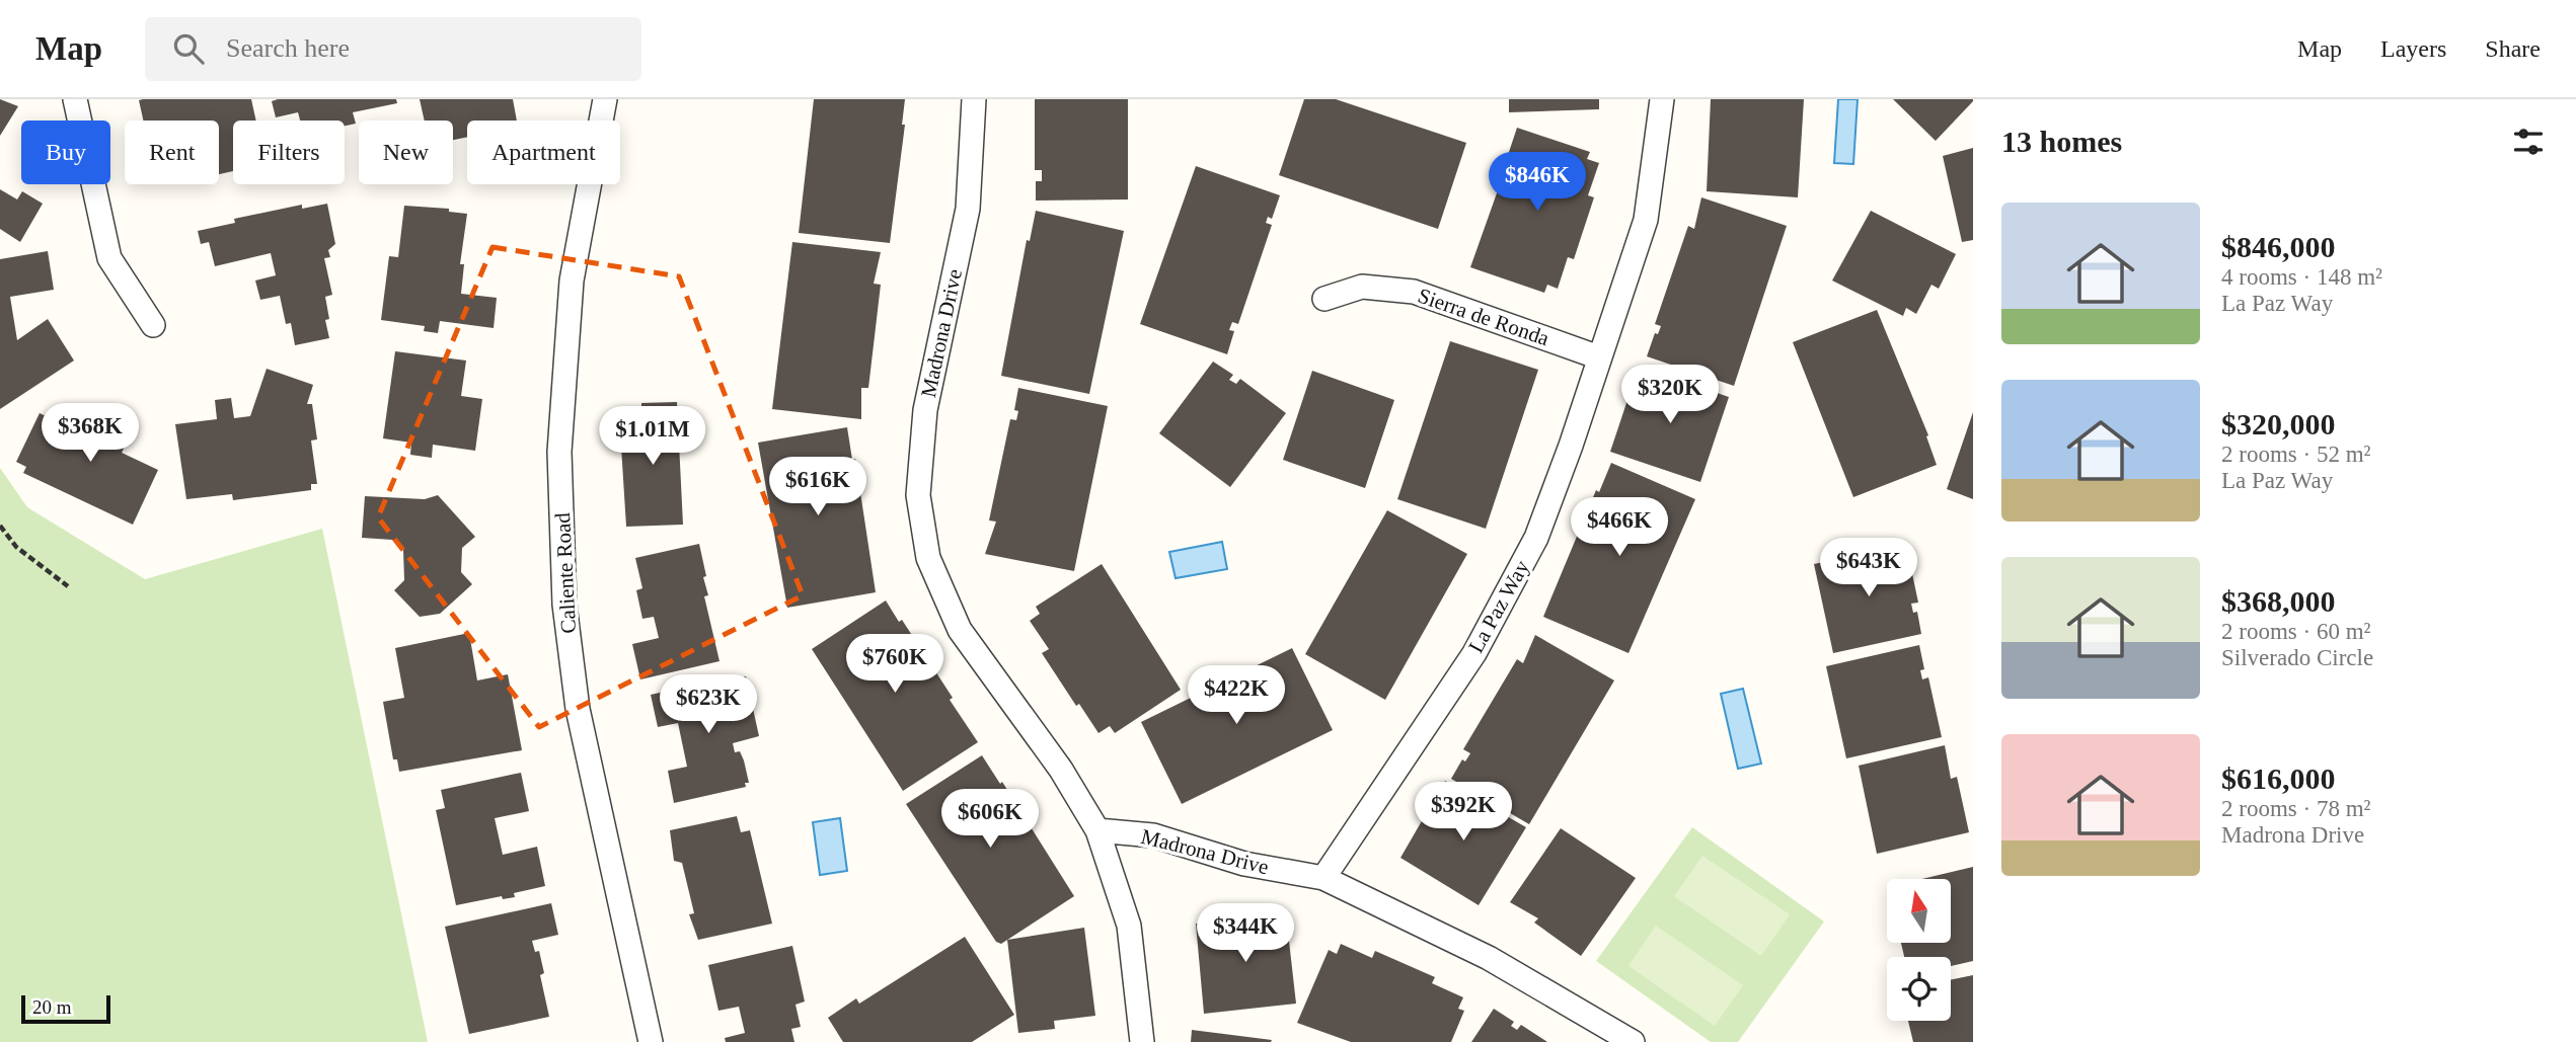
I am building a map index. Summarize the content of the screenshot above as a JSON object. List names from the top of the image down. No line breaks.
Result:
{"streets":{"street":["Sierra de Ronda","Madrona Drive","Caliente Road","La Paz Way"]},"crossings":[["Sierra de Ronda","La Paz Way"],["Madrona Drive","La Paz Way"]],"scale_bar":"20 m","north":"top","page":{"header":"Map","search":"Search here","nav":["Map","Layers","Share"],"heading":"13 homes","chip":["Buy","Rent","Filters","New","Apartment"],"price":["$846K","$320K","$368K","$1.01M","$616K","$466K","$643K","$760K","$422K","$623K","$392K","$606K","$344K"],"list":[{"name":"$846,000","note":"4 rooms · 148 m² · La Paz Way"},{"name":"$320,000","note":"2 rooms · 52 m² · La Paz Way"},{"name":"$368,000","note":"2 rooms · 60 m² · Silverado Circle"},{"name":"$616,000","note":"2 rooms · 78 m² · Madrona Drive"}],"scale":"20 m"}}
